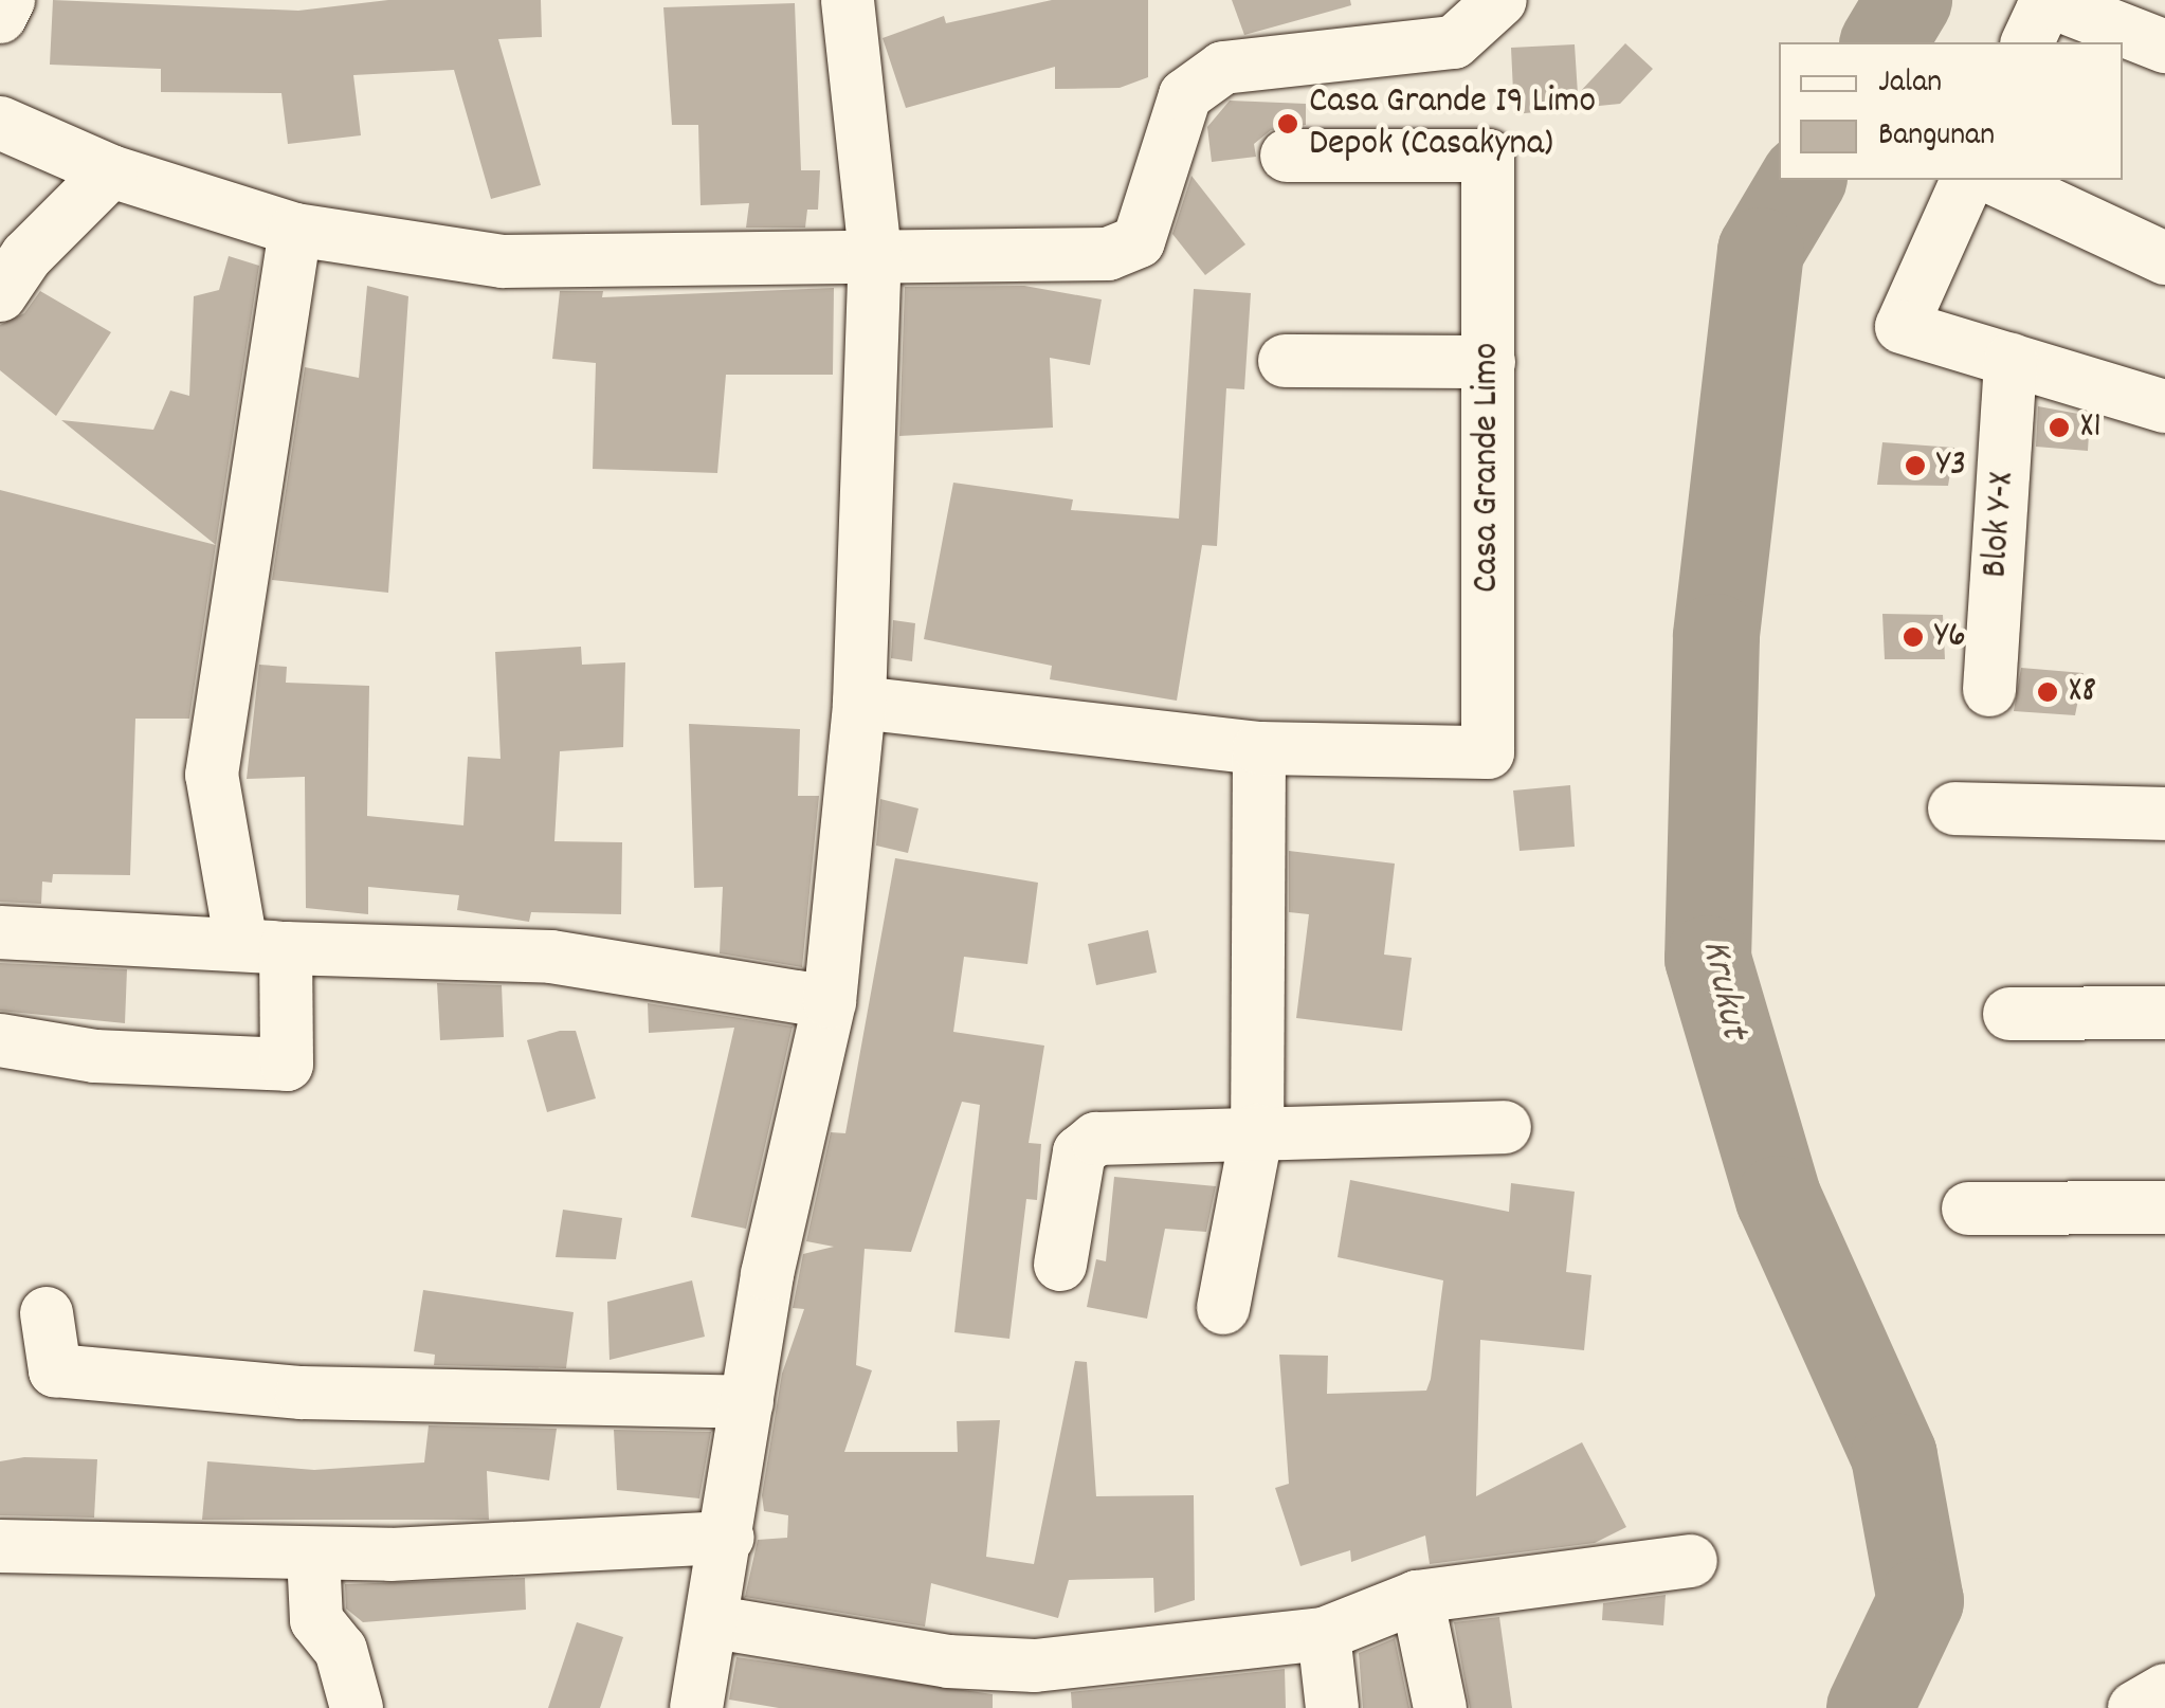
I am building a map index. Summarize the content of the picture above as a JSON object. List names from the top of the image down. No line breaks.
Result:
{"streets":{"street":["Casa Grande Limo","Blok Y-X"]},"water":["Krukut"],"places":["Casa Grande I9 Limo Depok (Casakyna)","X1","Y3","Y6","X8"],"legend":["Jalan","Bangunan"]}
